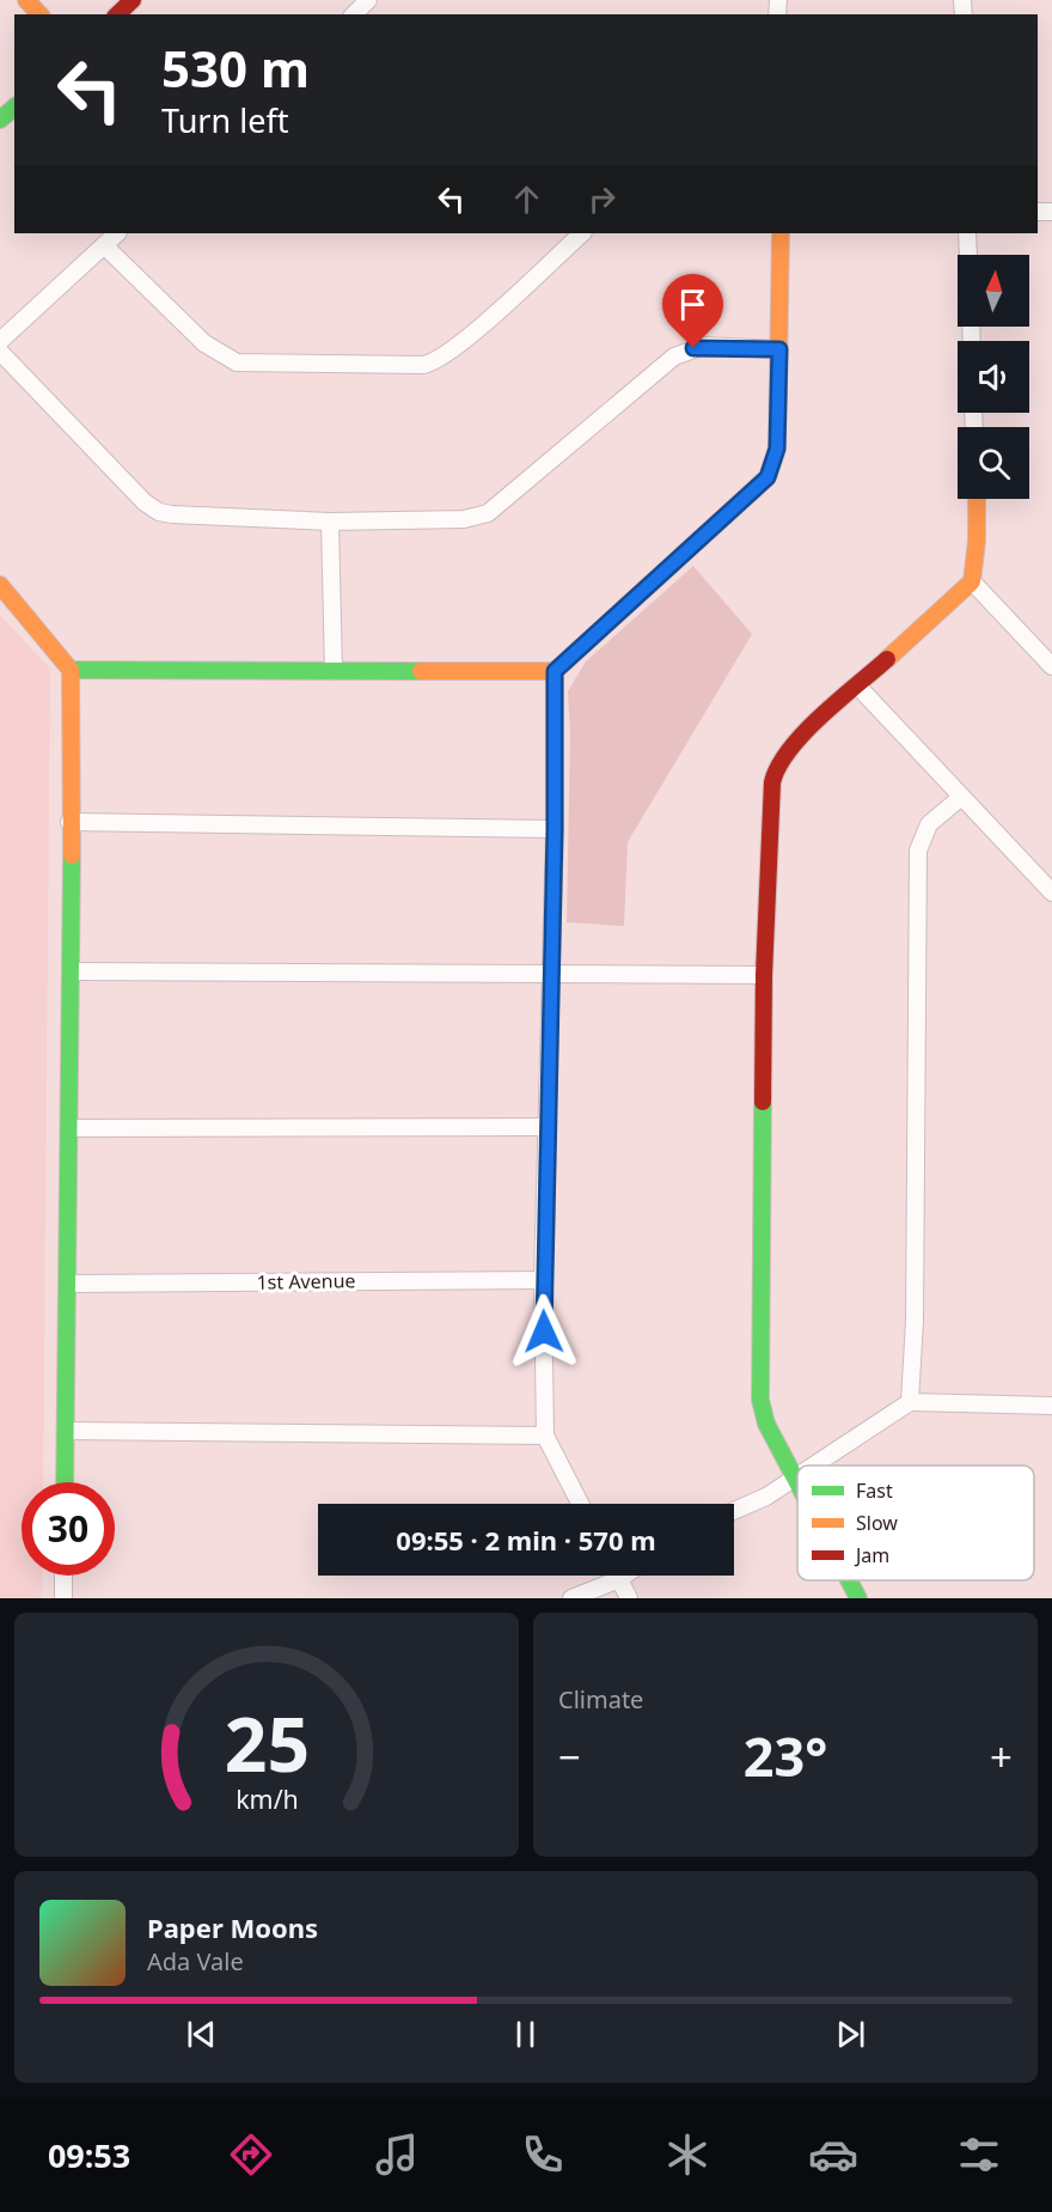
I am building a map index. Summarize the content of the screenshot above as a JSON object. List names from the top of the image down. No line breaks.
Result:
{"streets":{"street":["1st Avenue"]},"legend":["Fast","Slow","Jam"],"north":"top","page":{"turn":["530 m","Turn left"],"limit":"30","trip":"09:55 · 2 min · 570 m","tile":"Climate","heat":["−","23°","+"],"song":["Paper Moons","Ada Vale"],"tabs":"09:53","gauge":["25","km/h"]}}
